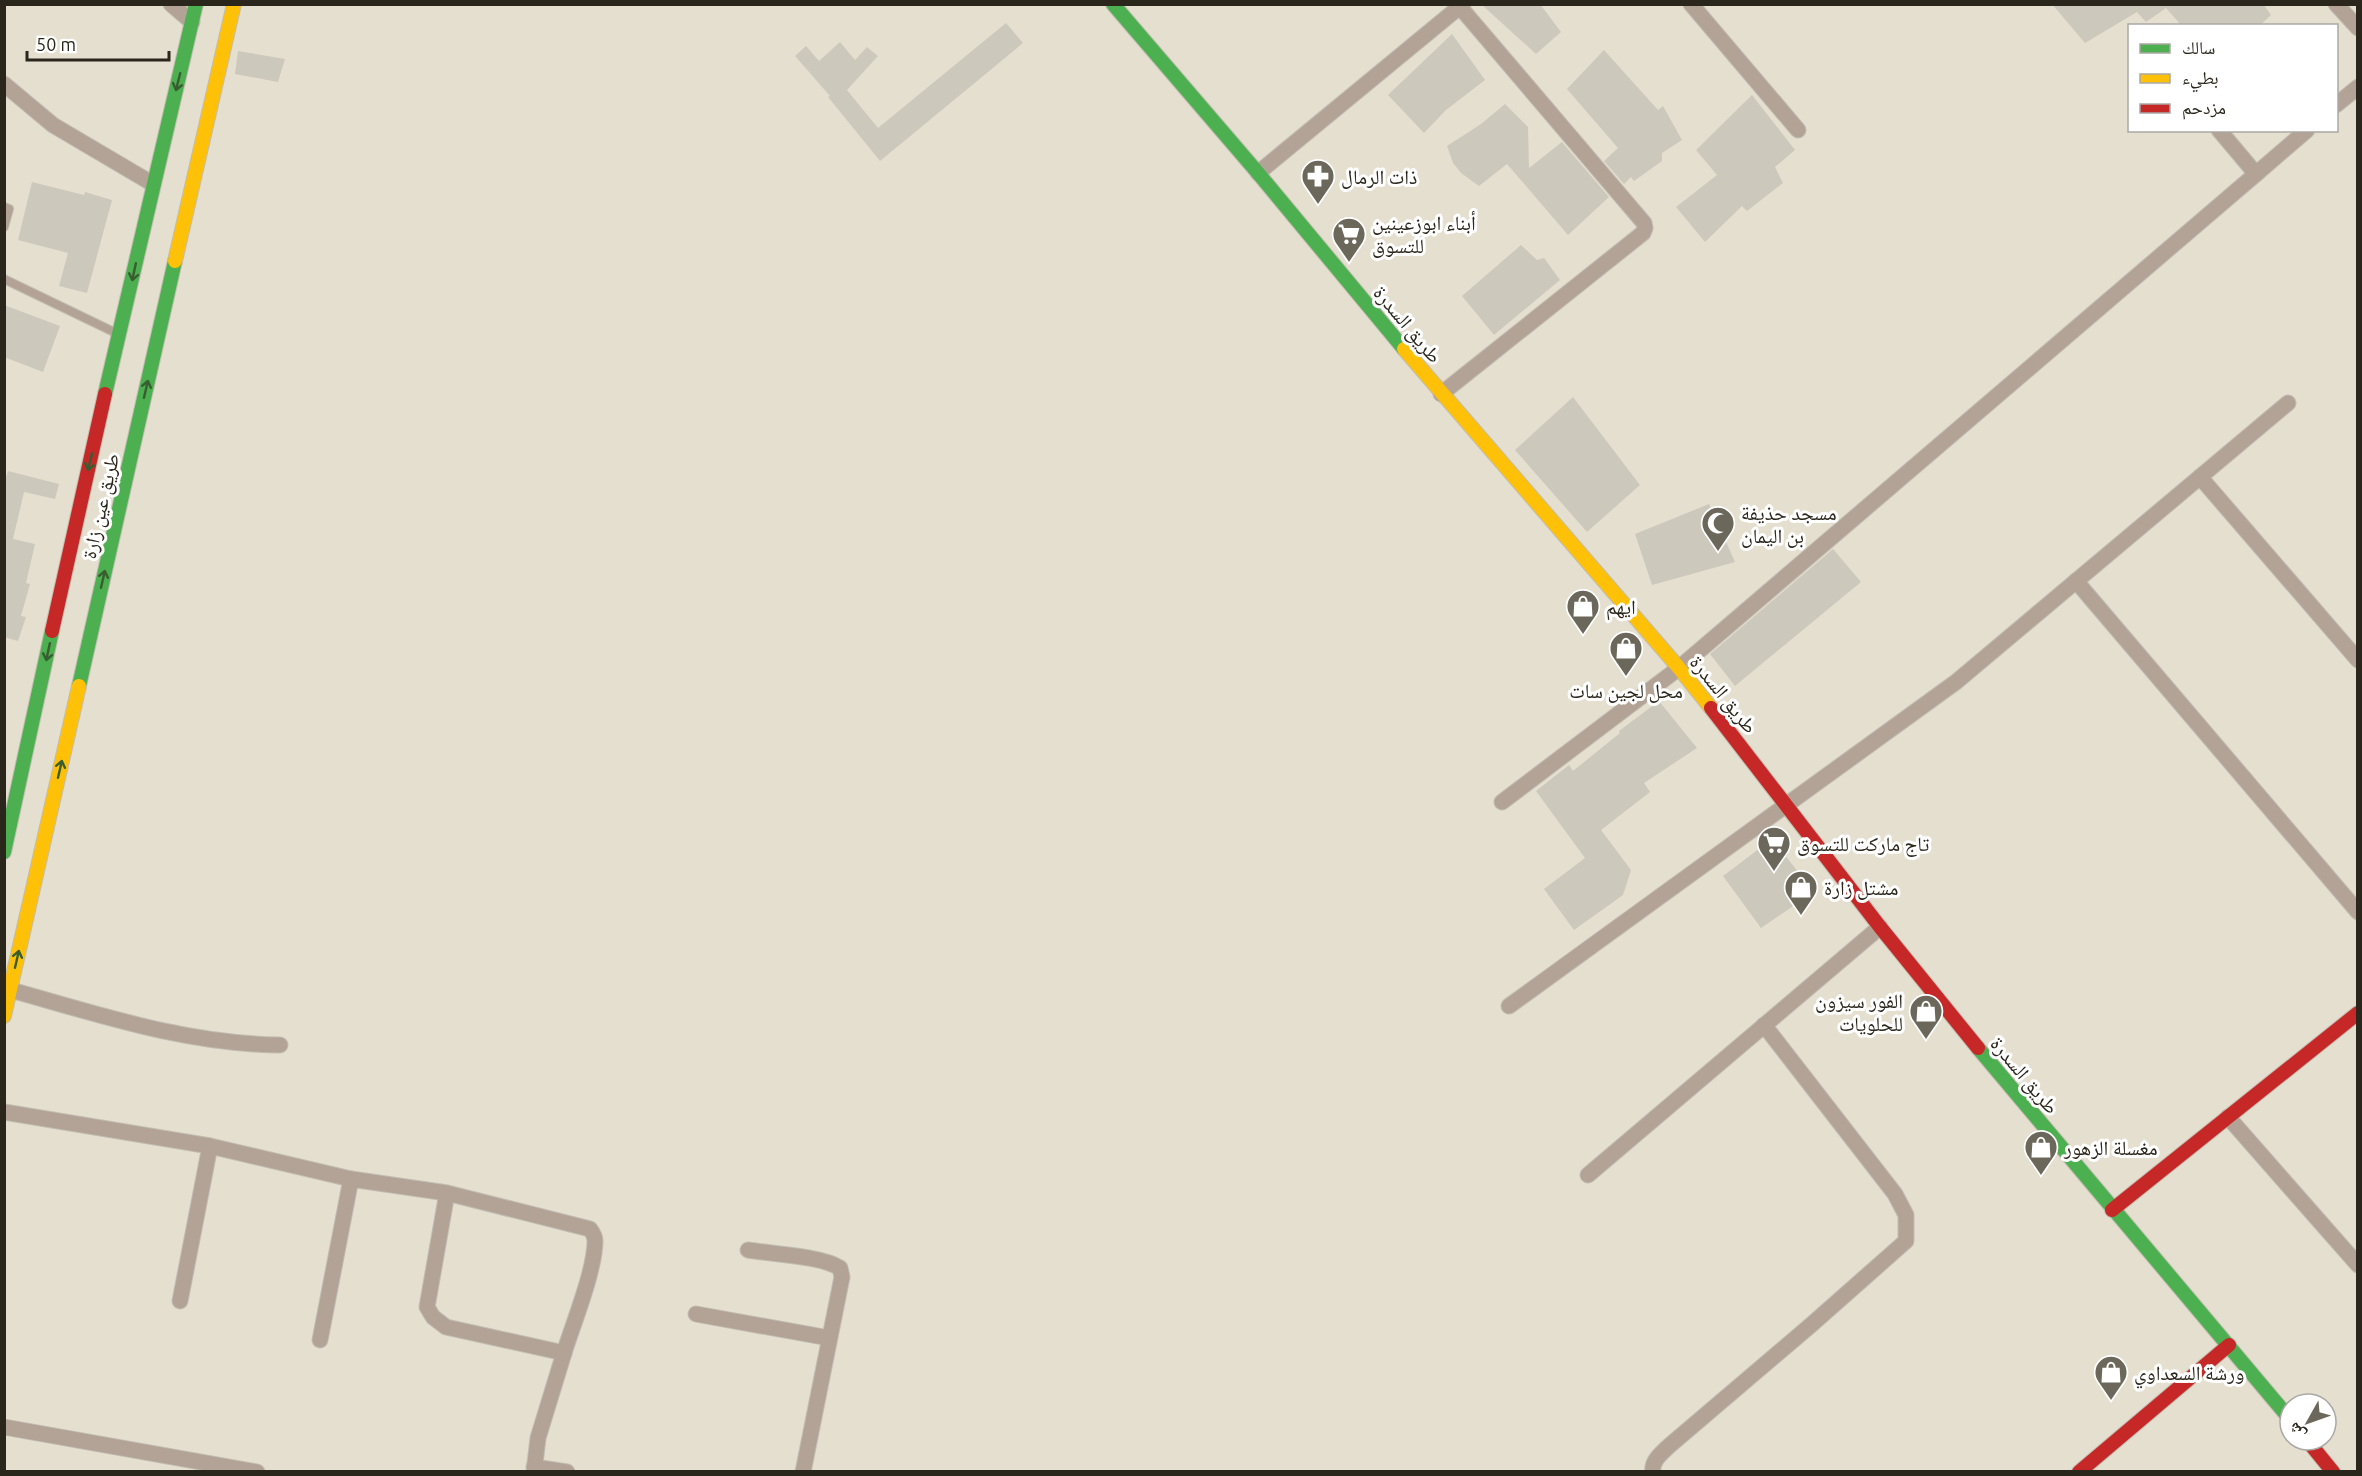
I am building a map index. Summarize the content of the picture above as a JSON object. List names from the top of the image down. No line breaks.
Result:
{"streets":{"main road":["طريق السدرة","طريق عين زارة"]},"places":{"pharmacy":["ذات الرمال"],"supermarket":["أبناء ابوزعينين للتسوق","تاج ماركت للتسوق"],"mosque":["مسجد حذيفة بن اليمان"],"shop":["ايهم","محل لجين سات","مشتل زارة","الفور سيزون للحلويات","مغسلة الزهور","ورشة السعداوي"]},"legend":["سالك","بطيء","مزدحم"],"scale_bar":"50 m","north":"bottom left"}
